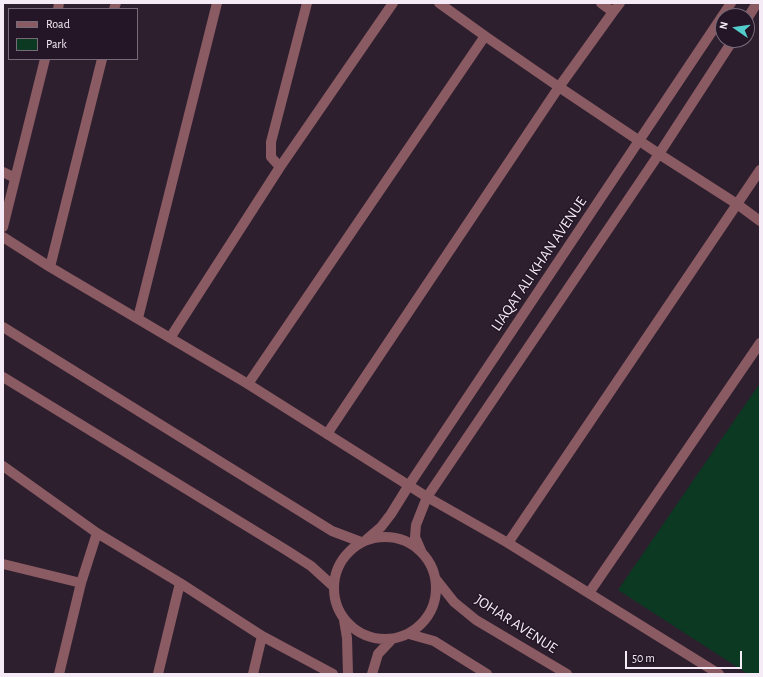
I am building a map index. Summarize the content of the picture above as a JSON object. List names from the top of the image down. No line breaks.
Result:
{"streets":{"street":["LIAQAT ALI KHAN AVENUE","JOHAR AVENUE"]},"crossings":[["LIAQAT ALI KHAN AVENUE","JOHAR AVENUE"]],"legend":["Road","Park"],"scale_bar":"50 m","north":"left"}
